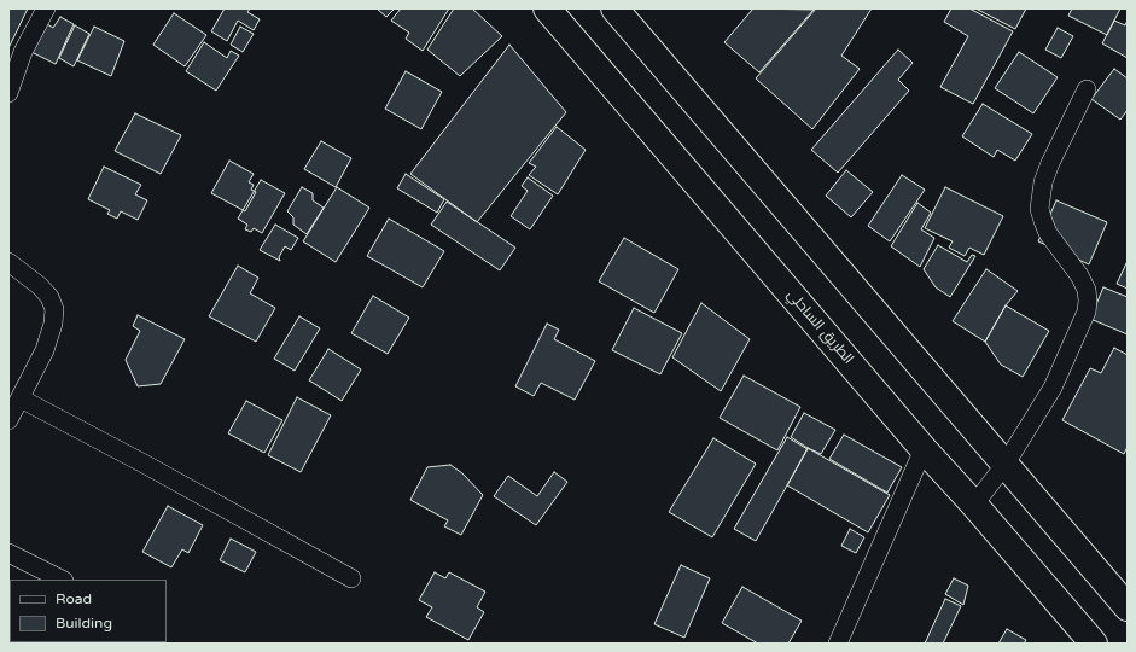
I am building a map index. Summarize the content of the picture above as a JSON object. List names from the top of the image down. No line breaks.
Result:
{"streets":{"highway":["الطريق الساحلي"]},"legend":["Road","Building"]}
